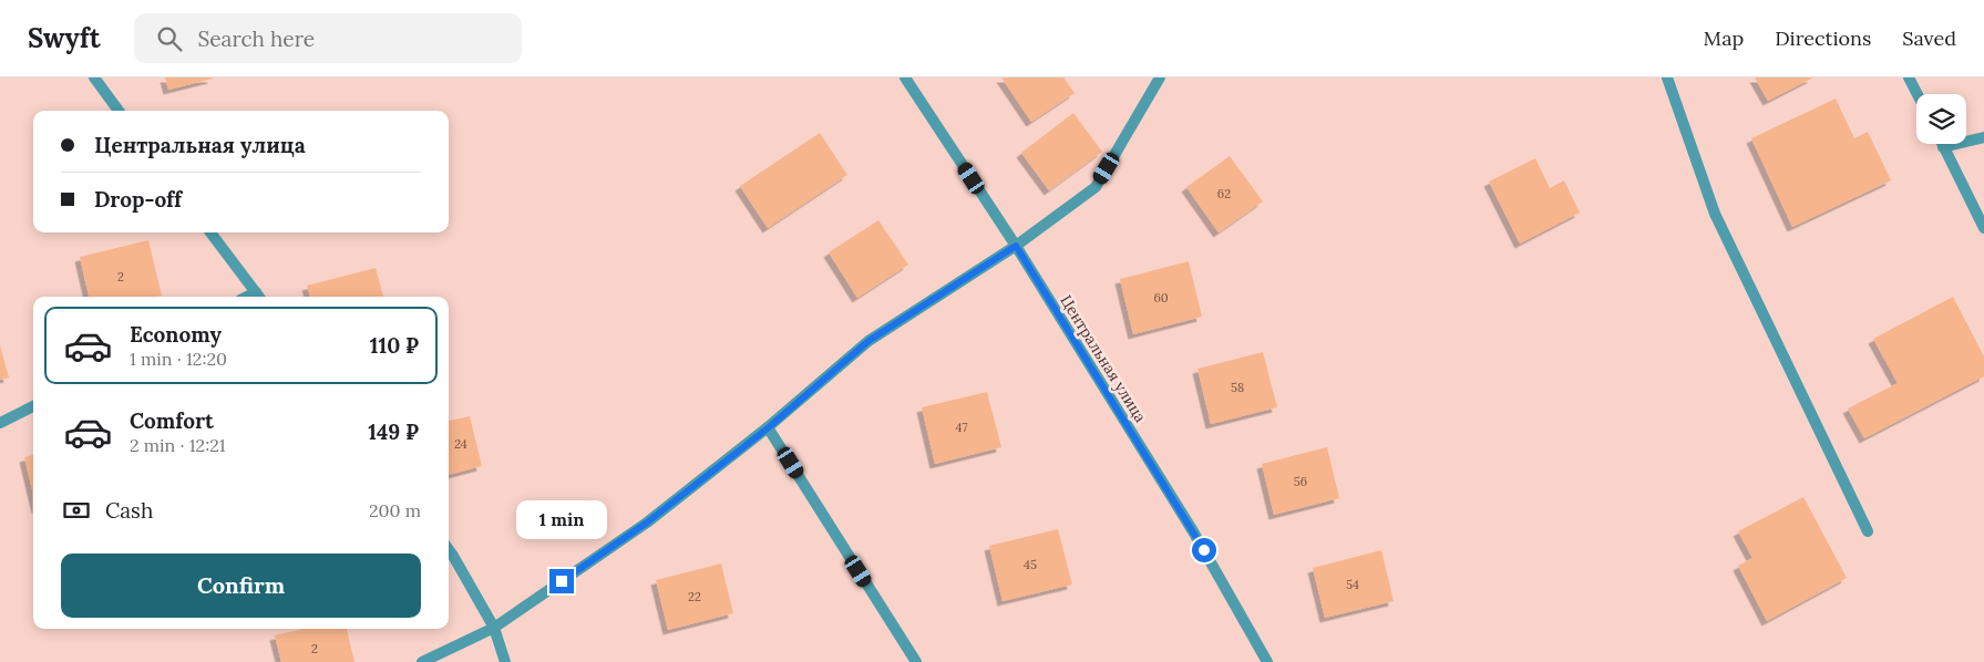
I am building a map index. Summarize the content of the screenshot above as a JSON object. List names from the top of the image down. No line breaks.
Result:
{"streets":{"street":["Центральная улица"]},"house_numbers":["62","2","60","58","47","24","56","45","54","22","2"],"page":{"header":"Swyft","search":"Search here","nav":["Map","Directions","Saved"],"banner":["Центральная улица","Drop-off"],"list":[{"name":"Economy","note":"1 min · 12:20","value":"110 ₽"},{"name":"Comfort","note":"2 min · 12:21","value":"149 ₽"}],"pay":["Cash","200 m"],"bubble":"1 min","buttons":"Confirm"}}
